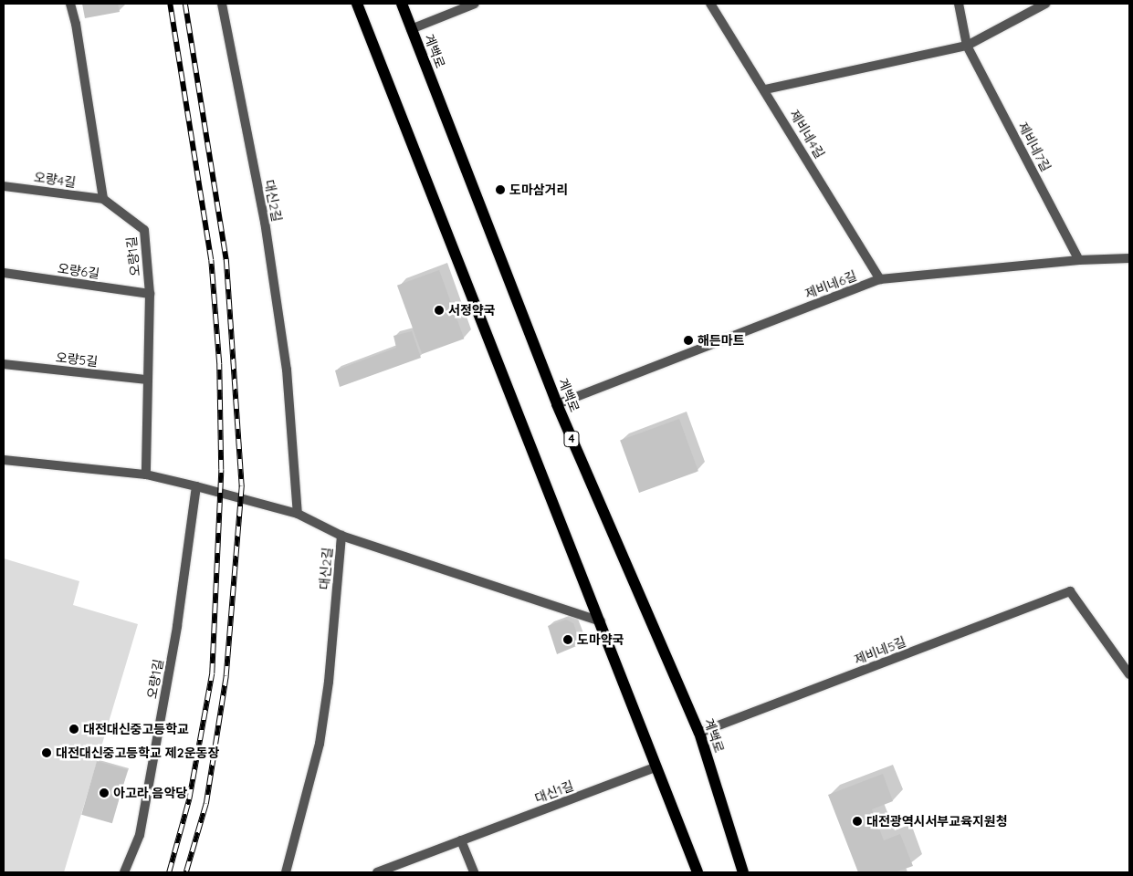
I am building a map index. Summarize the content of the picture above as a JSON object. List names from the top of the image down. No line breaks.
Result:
{"streets":{"main road":["계백로","4"],"street":["제비네4길","제비네7길","오량4길","대신2길","오량1길","오량6길","제비네6길","오량5길","제비네5길","대신1길"]},"crossings":[["계백로","제비네6길"],["계백로","제비네5길"],["제비네4길","제비네6길"],["제비네7길","제비네6길"],["오량4길","오량1길"],["오량1길","오량6길"],["오량1길","오량5길"]],"places":["도마삼거리","서정약국","해든마트","도마약국","대전대신중고등학교","대전대신중고등학교 제2운동장","아고라 음악당","대전광역시서부교육지원청"]}
